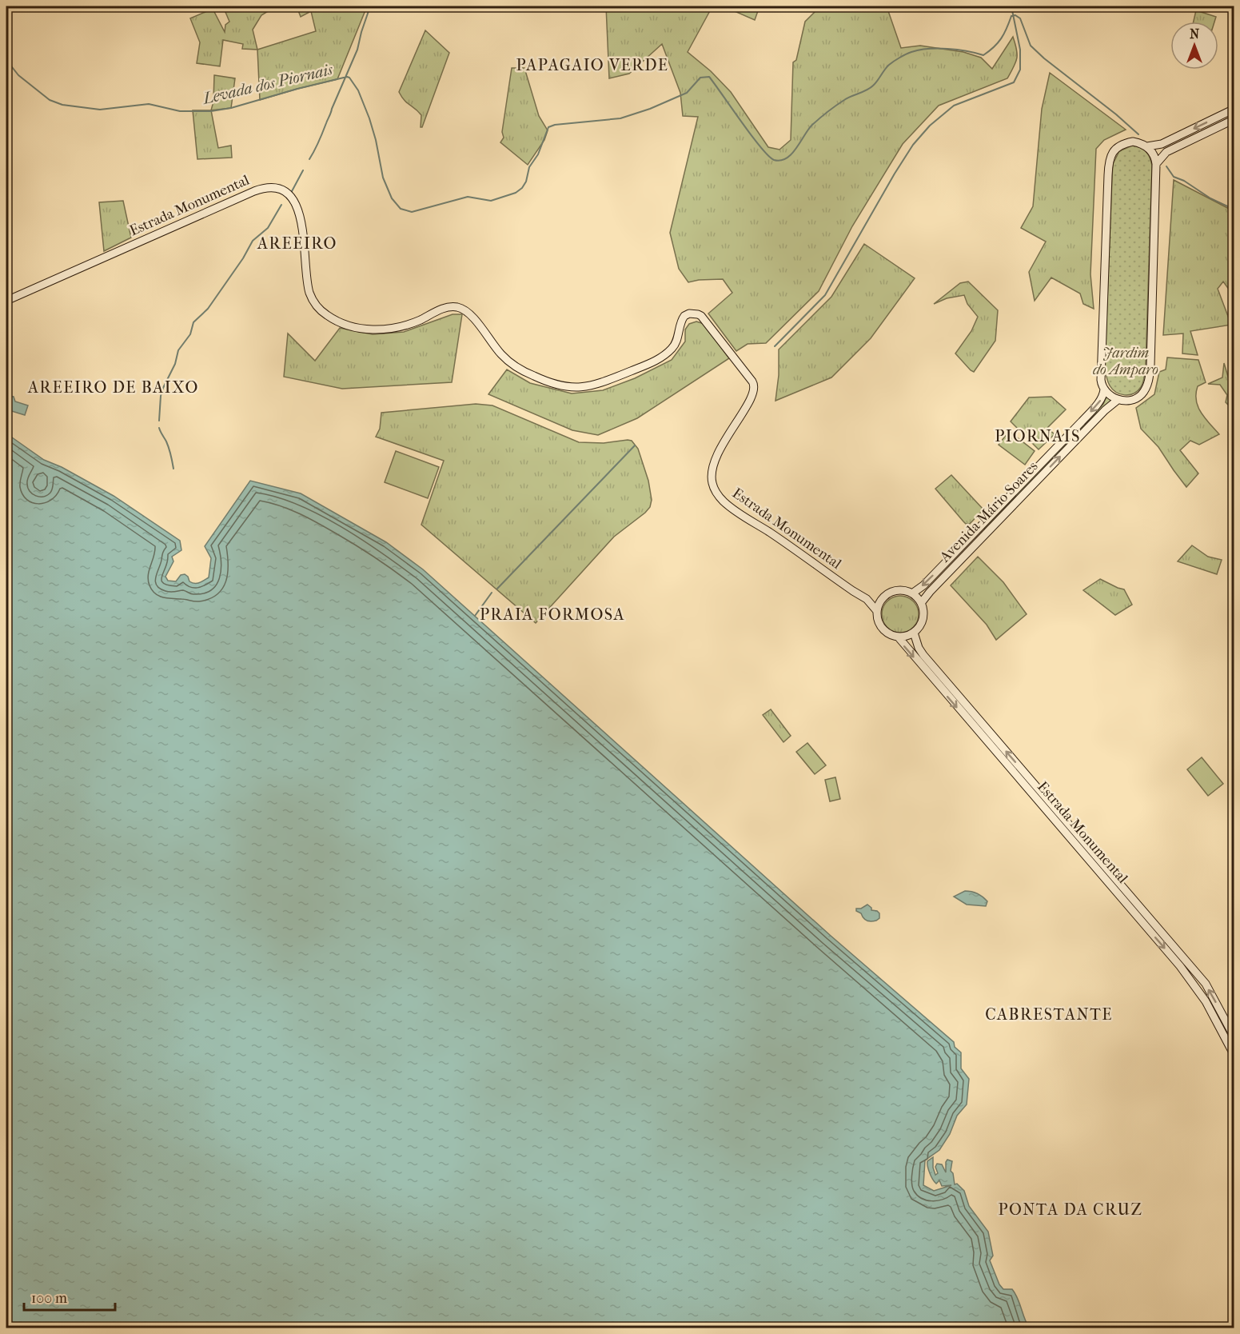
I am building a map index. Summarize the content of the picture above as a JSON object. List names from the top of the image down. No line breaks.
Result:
{"streets":{"main road":["Estrada Monumental","Avenida Mário Soares"]},"crossings":[["Estrada Monumental","Avenida Mário Soares"]],"districts":["PAPAGAIO VERDE","AREEIRO","AREEIRO DE BAIXO","PIORNAIS","PRAIA FORMOSA","CABRESTANTE","PONTA DA CRUZ"],"water":["Levada dos Piornais"],"parks":["Jardim do Amparo"],"scale_bar":"100 m","north":"top"}
